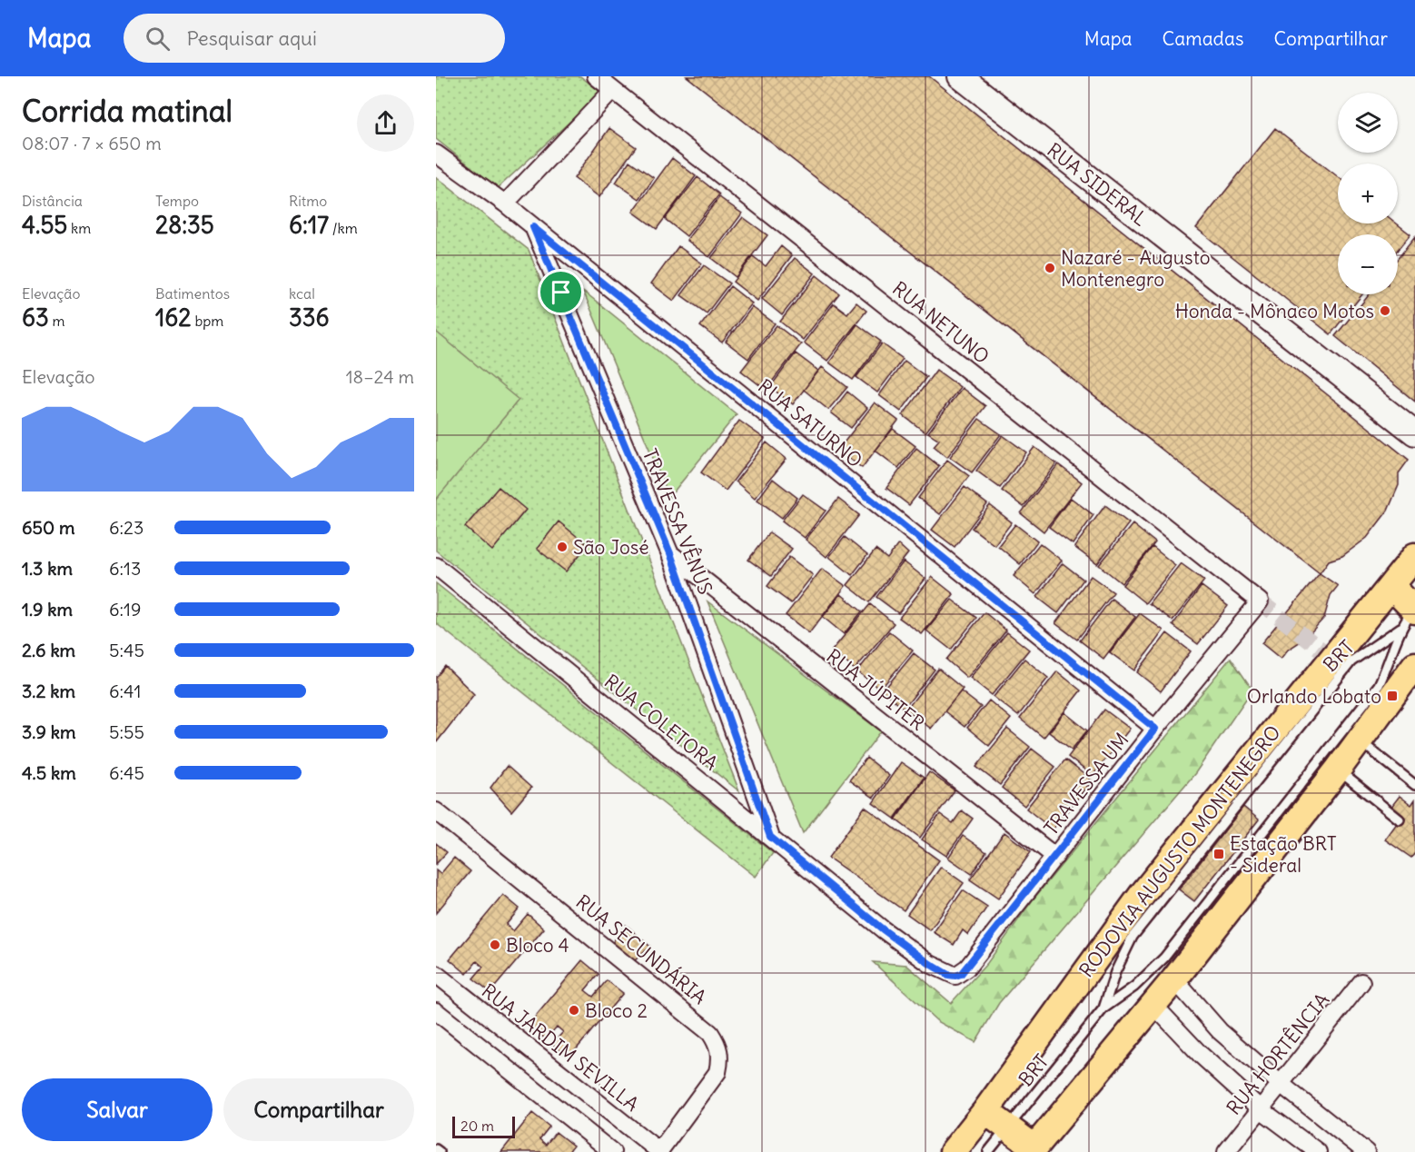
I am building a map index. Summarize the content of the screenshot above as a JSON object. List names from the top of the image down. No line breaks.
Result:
{"streets":{"main road":["RUA SIDERAL","RODOVIA AUGUSTO MONTENEGRO"],"street":["RUA NETUNO","RUA SATURNO","TRAVESSA VÊNUS","RUA JÚPITER","RUA COLETORA","TRAVESSA UM","RUA SECUNDÁRIA","RUA JARDIM SEVILLA","RUA HORTÊNCIA"],"lane":["BRT"]},"crossings":[["RUA NETUNO","TRAVESSA UM"],["RUA SATURNO","TRAVESSA VÊNUS"],["RUA SATURNO","TRAVESSA UM"],["TRAVESSA VÊNUS","RUA JÚPITER"],["TRAVESSA VÊNUS","RUA COLETORA"],["RUA JÚPITER","TRAVESSA UM"],["RUA COLETORA","TRAVESSA UM"],["RUA SECUNDÁRIA","RUA JARDIM SEVILLA"]],"places":{"other":["Nazaré - Augusto Montenegro","Honda - Mônaco Motos","São José","Bloco 4","Bloco 2"],"transit":["Orlando Lobato","Estação BRT - Sideral"]},"scale_bar":"20 m","page":{"header":"Mapa","search":"Pesquisar aqui","nav":["Mapa","Camadas","Compartilhar"],"heading":["Corrida matinal","08:07 · 7 × 650 m"],"map_buttons":["+","−"],"stats":[["Distância","4.55 km"],["Tempo","28:35"],["Ritmo","6:17 /km"],["Elevação","63 m"],["Batimentos","162 bpm"],["kcal","336"]],"chart":["Elevação","18–24 m"],"list":[{"name":"650 m","note":"6:23"},{"name":"1.3 km","note":"6:13"},{"name":"1.9 km","note":"6:19"},{"name":"2.6 km","note":"5:45"},{"name":"3.2 km","note":"6:41"},{"name":"3.9 km","note":"5:55"},{"name":"4.5 km","note":"6:45"}],"buttons":["Salvar","Compartilhar"],"scale":"20 m"}}
